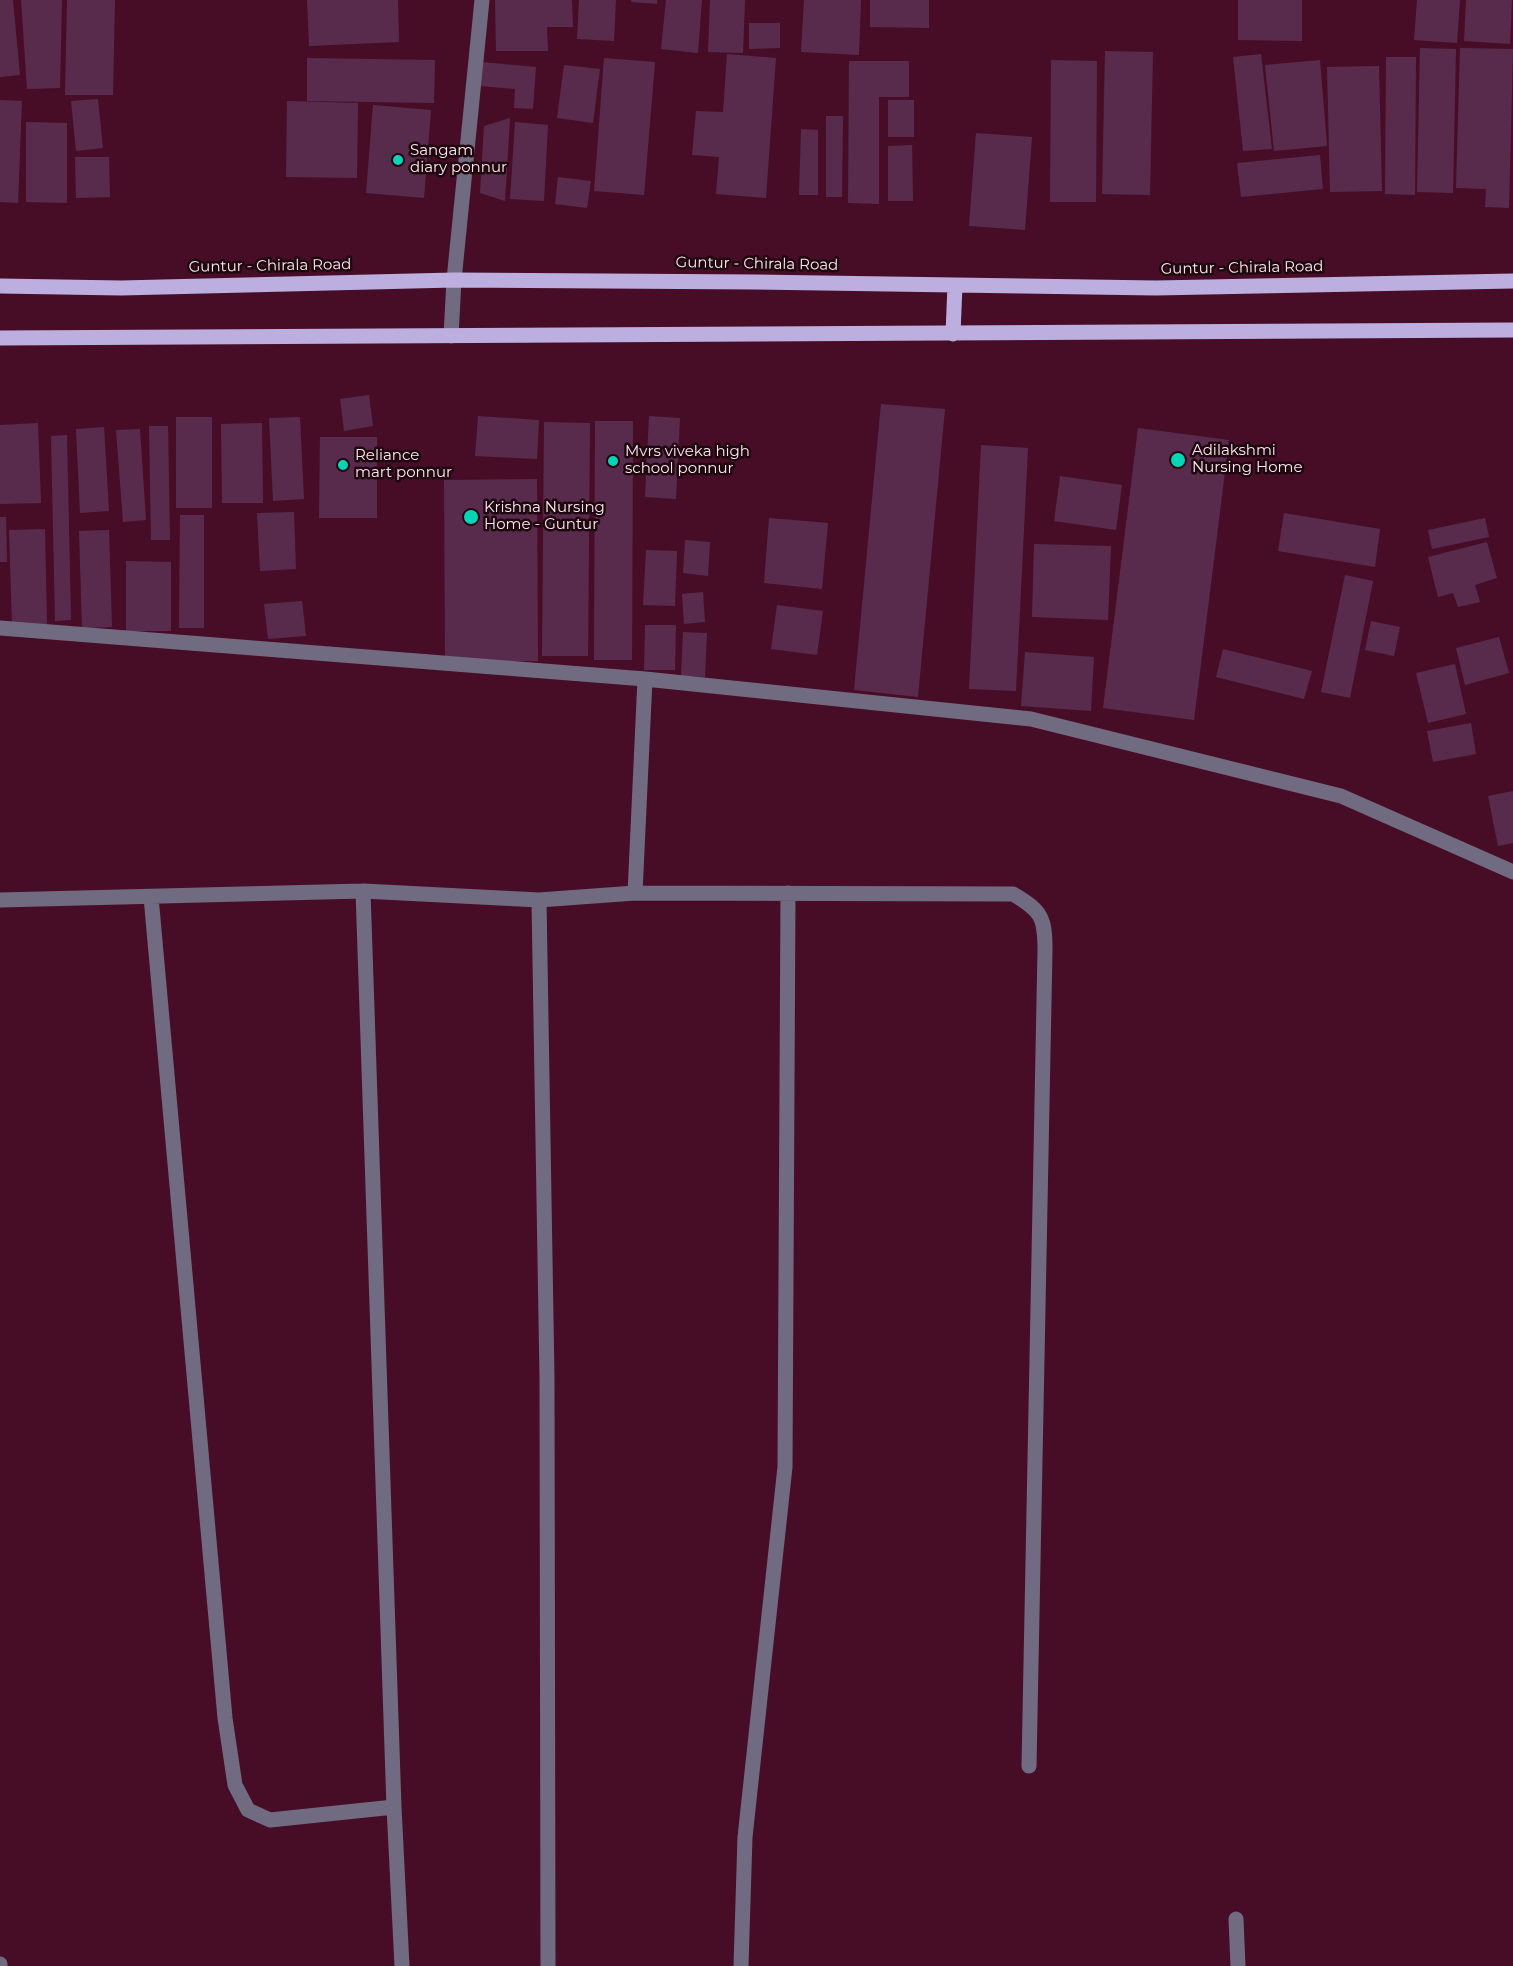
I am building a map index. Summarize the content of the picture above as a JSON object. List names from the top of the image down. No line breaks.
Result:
{"streets":{"main road":["Guntur - Chirala Road"]},"places":["Sangam diary ponnur","Adilakshmi Nursing Home","Mvrs viveka high school ponnur","Reliance mart ponnur","Krishna Nursing Home - Guntur"]}
